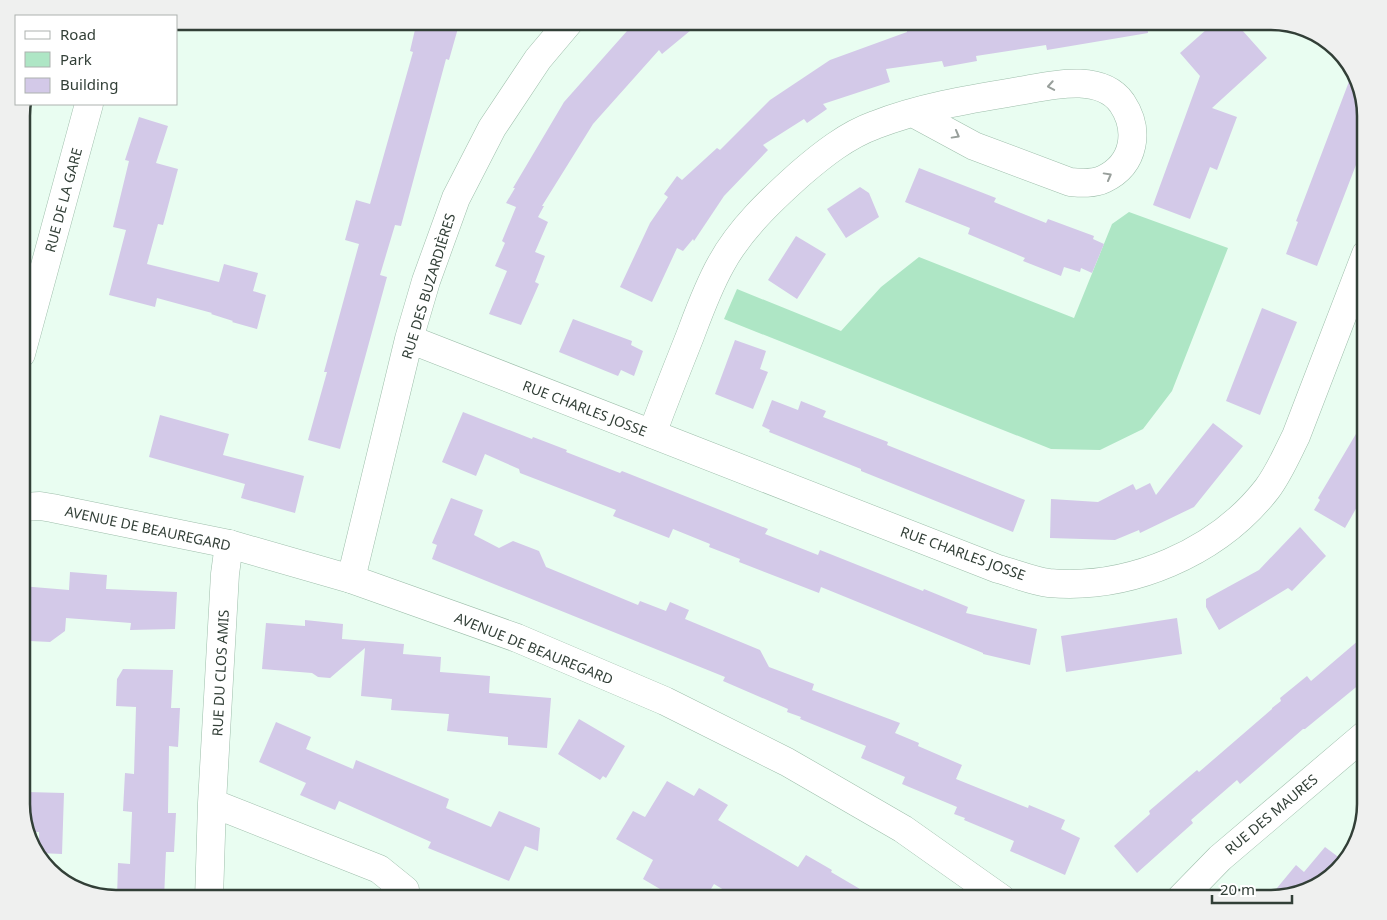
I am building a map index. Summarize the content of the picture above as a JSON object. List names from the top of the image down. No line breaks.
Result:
{"streets":{"street":["RUE DE LA GARE","RUE DES BUZARDIÈRES","RUE CHARLES JOSSE","AVENUE DE BEAUREGARD","RUE DU CLOS AMIS","RUE DES MAURES"]},"crossings":[["RUE DES BUZARDIÈRES","RUE CHARLES JOSSE"],["RUE DES BUZARDIÈRES","AVENUE DE BEAUREGARD"],["AVENUE DE BEAUREGARD","RUE DU CLOS AMIS"]],"legend":["Road","Park","Building"],"scale_bar":"20 m"}
